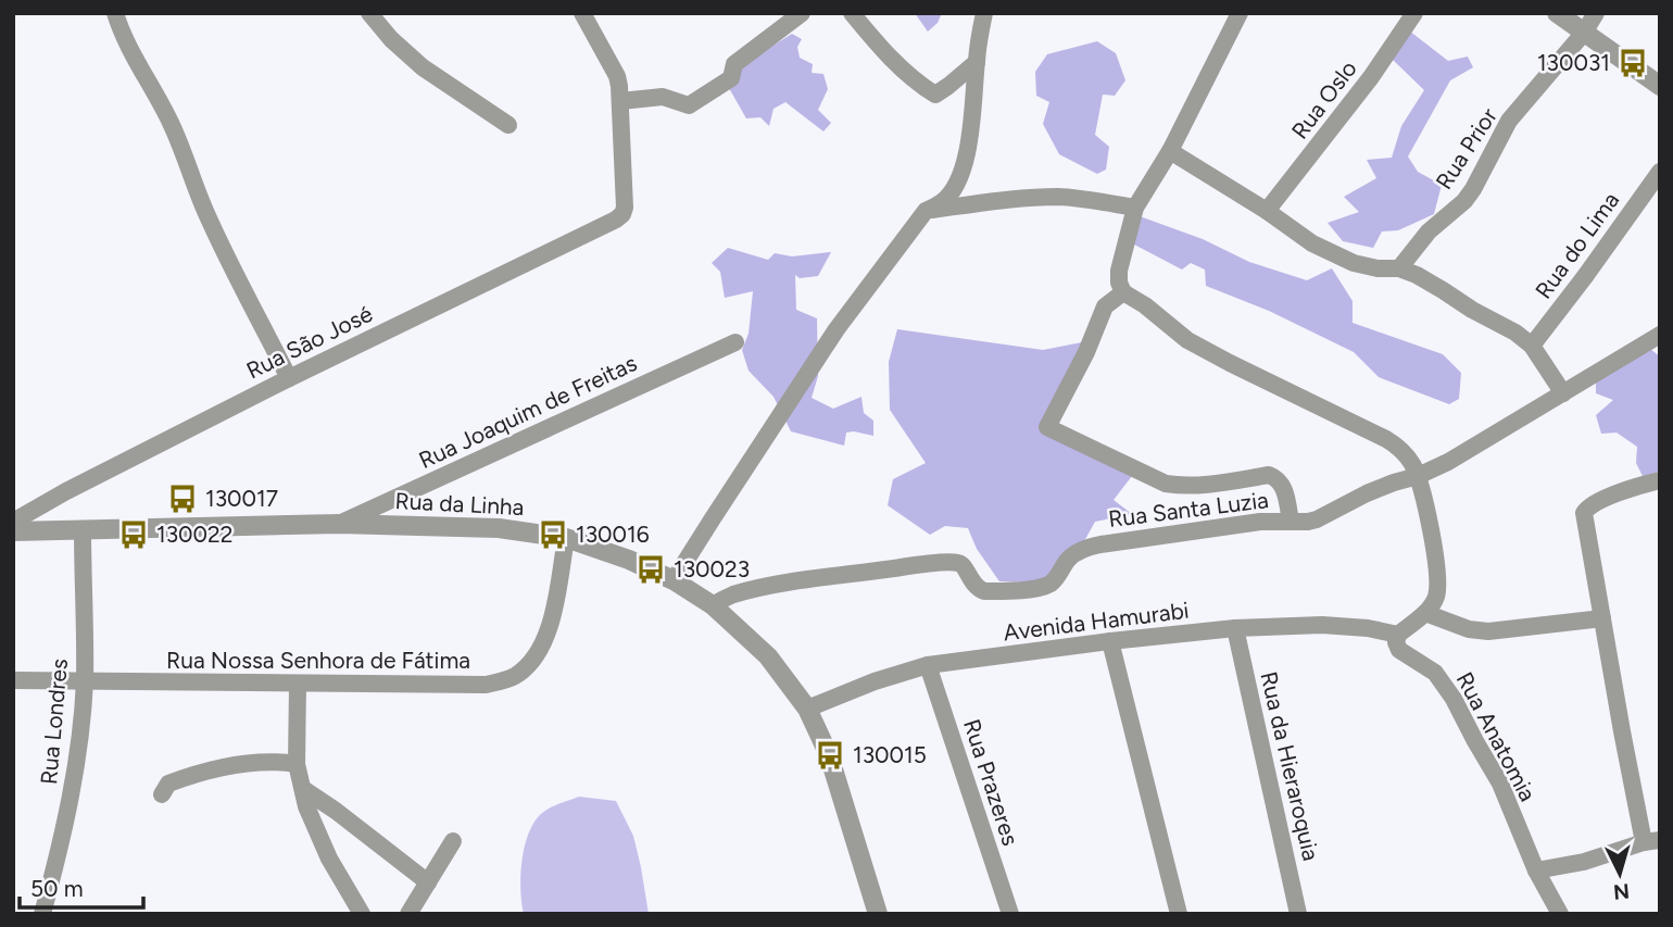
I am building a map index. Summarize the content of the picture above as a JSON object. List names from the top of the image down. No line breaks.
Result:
{"streets":{"street":["Rua Oslo","Rua Prior","Rua do Lima","Rua São José","Rua Joaquim de Freitas","Rua da Linha","Rua Santa Luzia","Avenida Hamurabi","Rua Nossa Senhora de Fátima","Rua Londres","Rua Anatomia","Rua da Hieraroquia","Rua Prazeres"]},"crossings":[["Rua Joaquim de Freitas","Rua da Linha"],["Rua da Linha","Rua Santa Luzia"],["Rua da Linha","Avenida Hamurabi"],["Rua da Linha","Rua Nossa Senhora de Fátima"],["Rua da Linha","Rua Londres"],["Avenida Hamurabi","Rua Anatomia"],["Avenida Hamurabi","Rua da Hieraroquia"],["Avenida Hamurabi","Rua Prazeres"],["Rua Nossa Senhora de Fátima","Rua Londres"]],"places":{"bus stop":["130031","130017","130022","130016","130023","130015"]},"scale_bar":"50 m","north":"bottom"}
